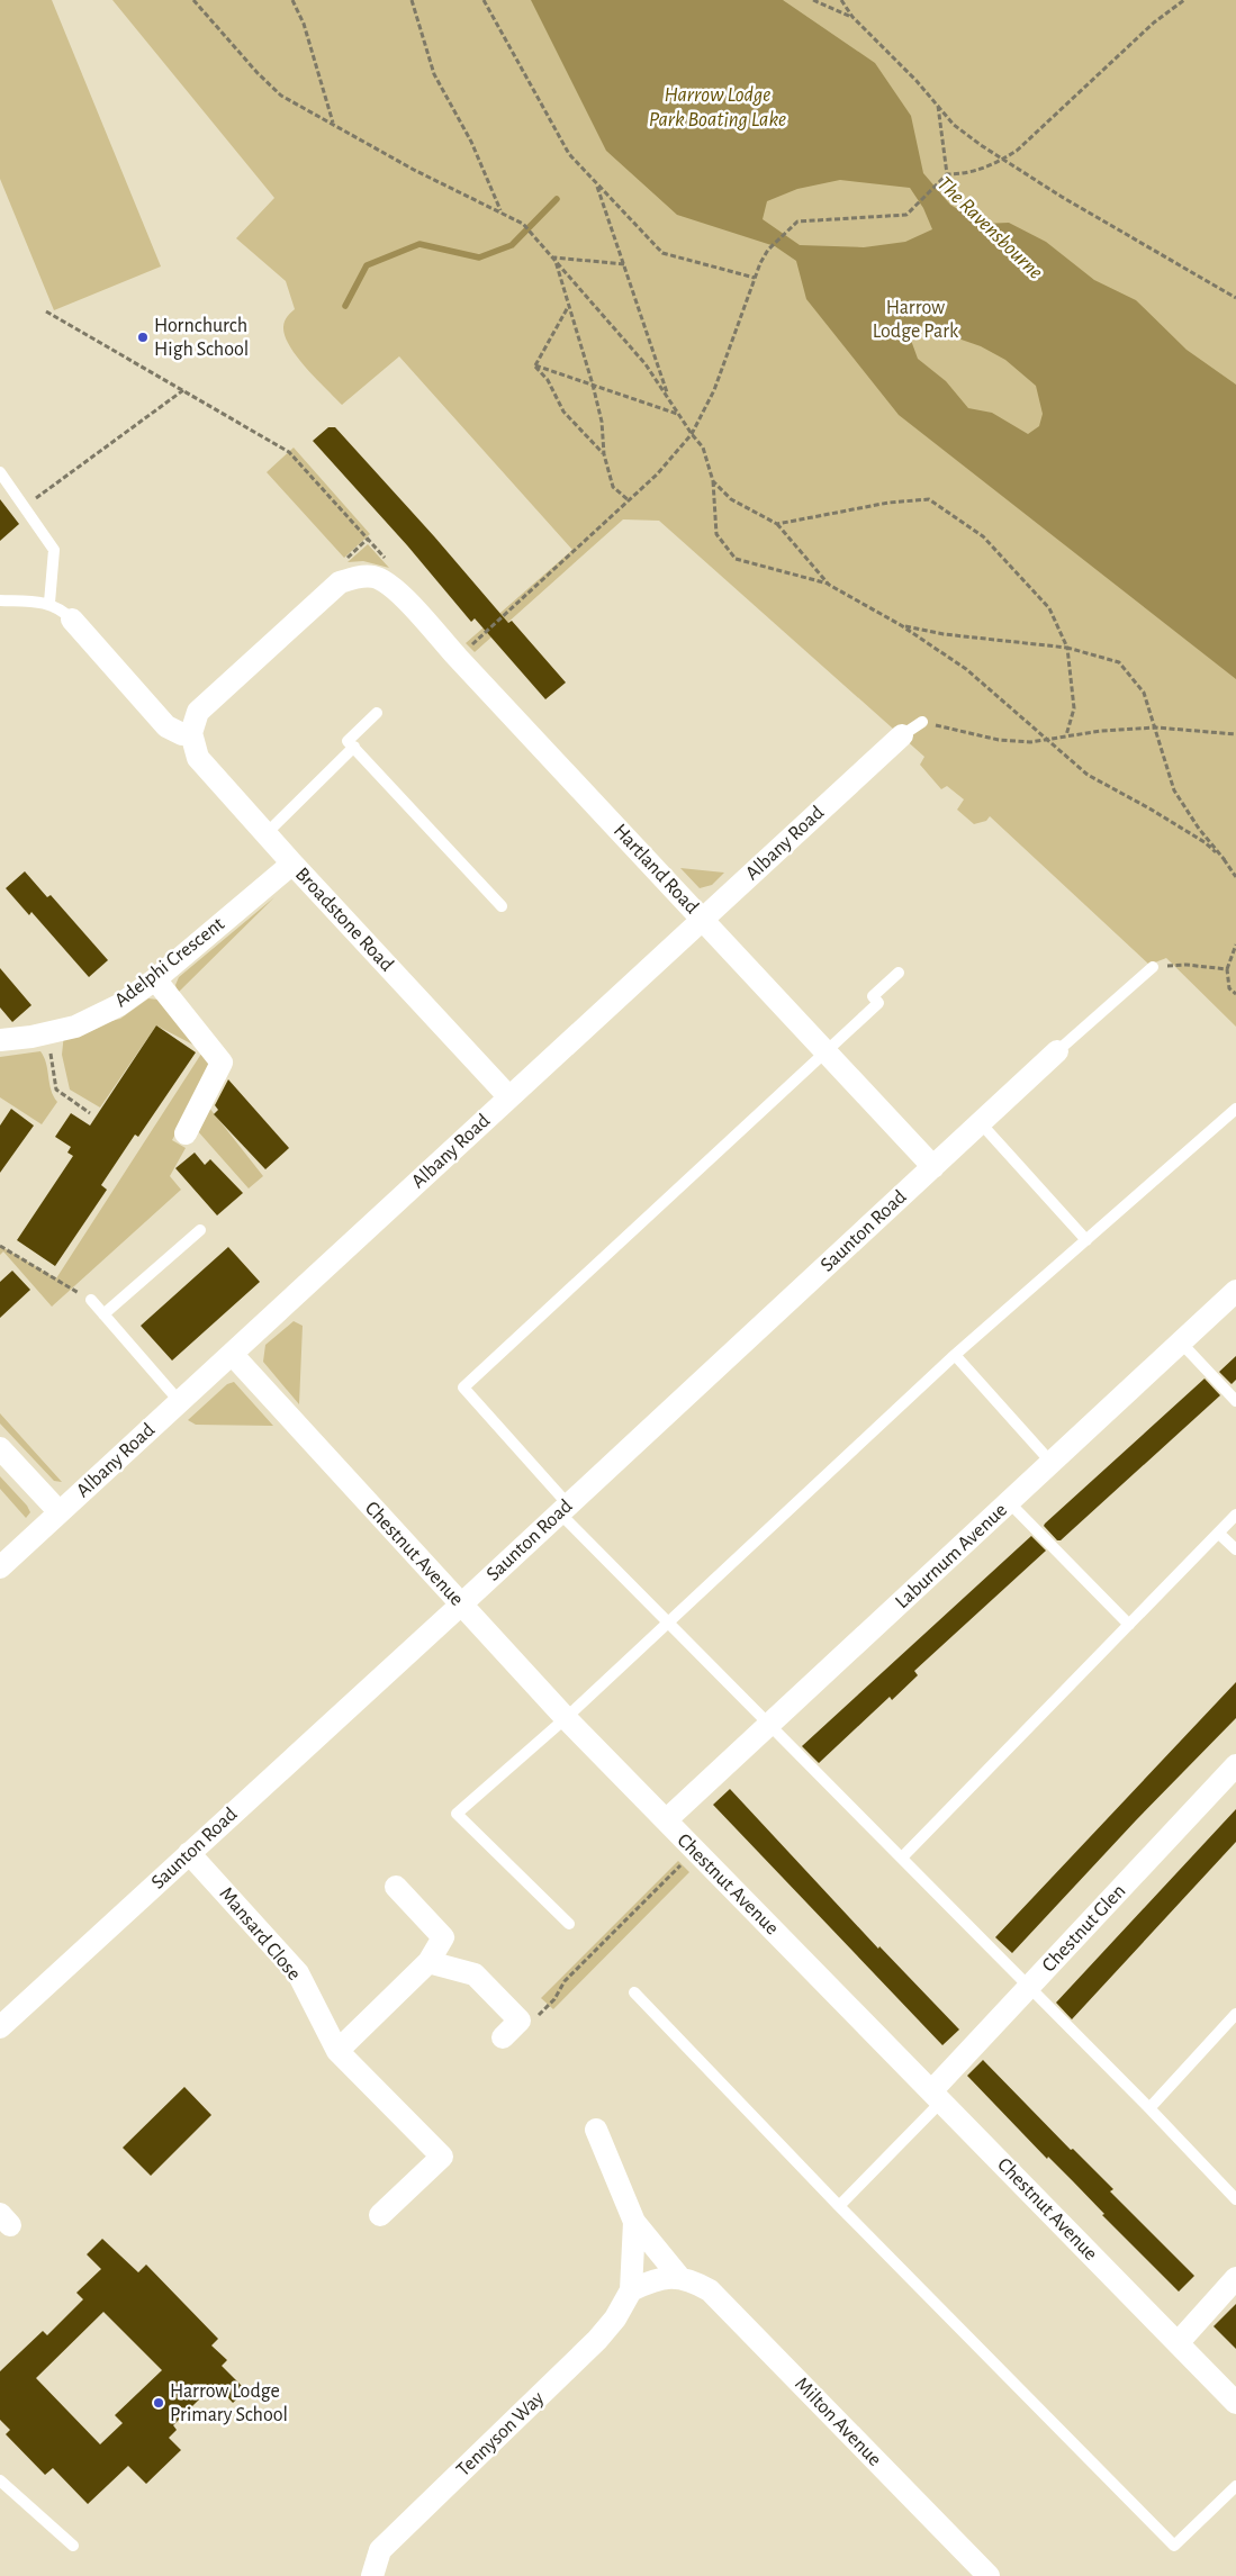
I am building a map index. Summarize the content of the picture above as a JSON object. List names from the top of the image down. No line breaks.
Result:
{"streets":{"street":["Albany Road","Hartland Road","Broadstone Road","Adelphi Crescent","Saunton Road","Chestnut Avenue","Laburnum Avenue","Chestnut Glen","Mansard Close","Milton Avenue","Tennyson Way"]},"crossings":[["Albany Road","Hartland Road"],["Albany Road","Broadstone Road"],["Albany Road","Chestnut Avenue"],["Hartland Road","Saunton Road"],["Broadstone Road","Adelphi Crescent"],["Saunton Road","Chestnut Avenue"],["Saunton Road","Mansard Close"],["Chestnut Avenue","Laburnum Avenue"],["Chestnut Avenue","Chestnut Glen"],["Milton Avenue","Tennyson Way"]],"water":["Harrow Lodge Park Boating Lake","The Ravensbourne"],"parks":["Harrow Lodge Park"],"places":["Hornchurch High School","Harrow Lodge Primary School"]}
